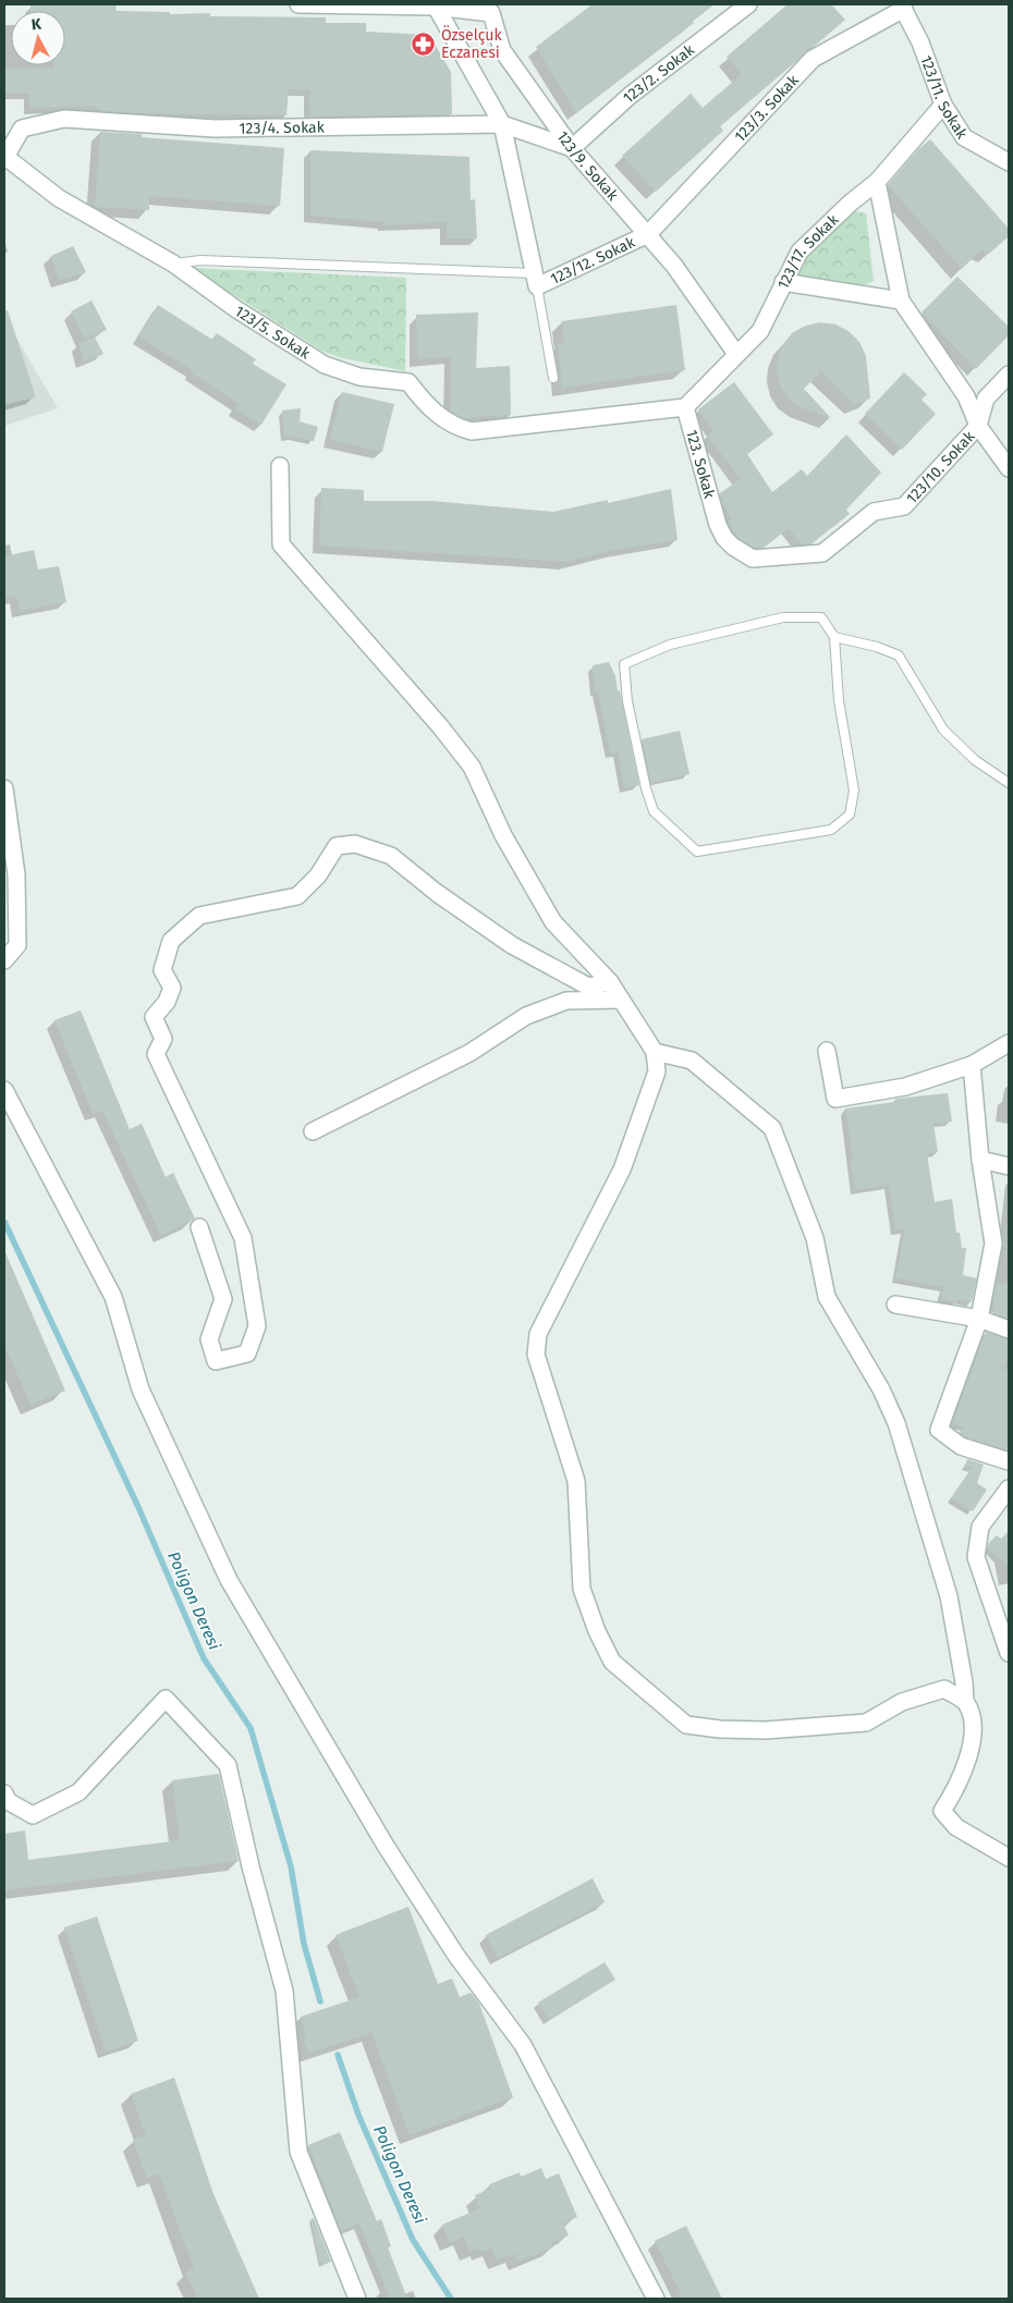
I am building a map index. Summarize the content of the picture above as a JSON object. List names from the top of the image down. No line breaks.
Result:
{"streets":{"street":["123/2. Sokak","123/11. Sokak","123/3. Sokak","123/4. Sokak","123/9. Sokak","123/17. Sokak","123/12. Sokak","123/5. Sokak","123. Sokak","123/10. Sokak"]},"crossings":[["123/2. Sokak","123/4. Sokak"],["123/2. Sokak","123/9. Sokak"],["123/11. Sokak","123/3. Sokak"],["123/11. Sokak","123/17. Sokak"],["123/3. Sokak","123/9. Sokak"],["123/3. Sokak","123/12. Sokak"],["123/4. Sokak","123/9. Sokak"],["123/4. Sokak","123/5. Sokak"],["123/9. Sokak","123/17. Sokak"],["123/9. Sokak","123/12. Sokak"],["123/17. Sokak","123/5. Sokak"],["123/17. Sokak","123. Sokak"],["123/5. Sokak","123. Sokak"],["123. Sokak","123/10. Sokak"]],"water":["Poligon Deresi"],"places":{"pharmacy":["Özselçuk Eczanesi"]},"north":"top"}
